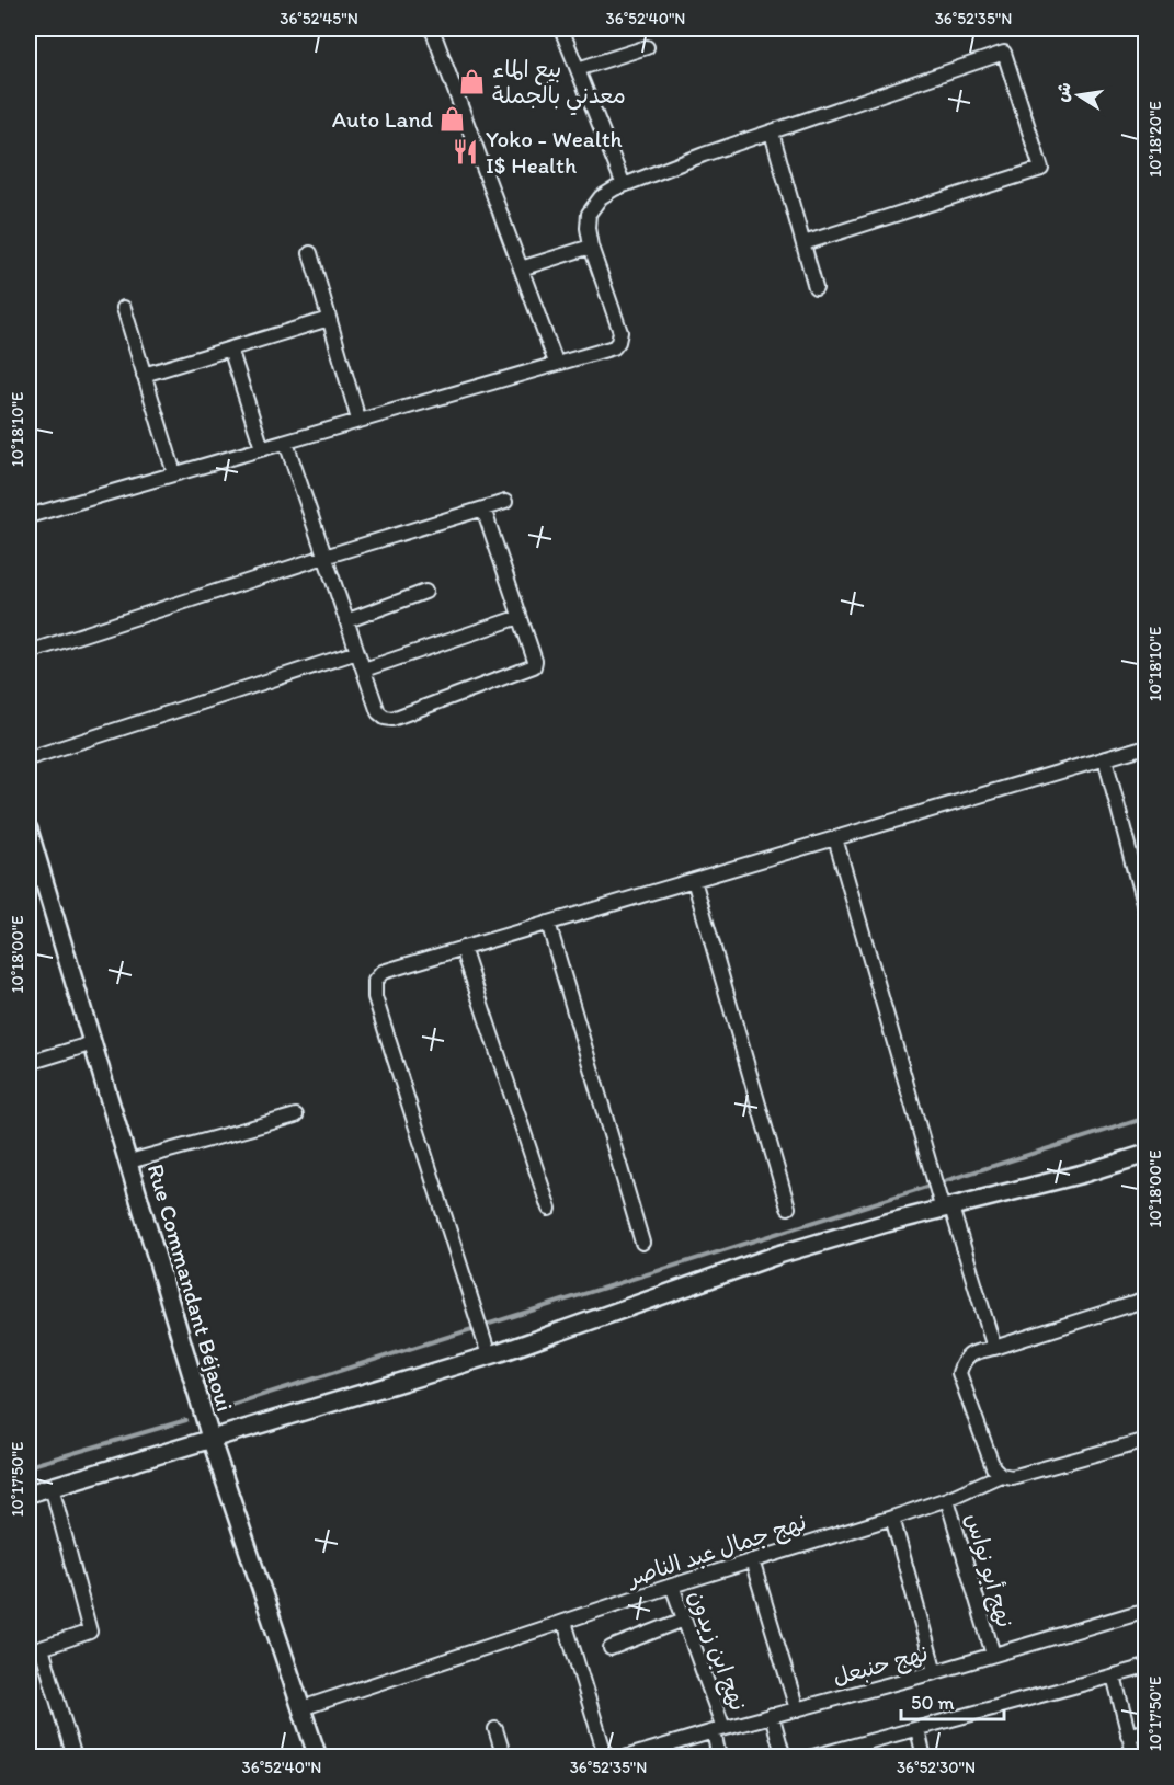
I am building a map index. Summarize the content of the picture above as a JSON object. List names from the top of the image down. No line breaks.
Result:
{"streets":{"street":["Rue Commandant Béjaoui","نهج جمال عبد الناصر","نهج أبو نواس","نهج ابن زيدون","نهج حنبعل"]},"crossings":[["Rue Commandant Béjaoui","نهج جمال عبد الناصر"],["نهج جمال عبد الناصر","نهج أبو نواس"],["نهج جمال عبد الناصر","نهج ابن زيدون"],["نهج أبو نواس","نهج حنبعل"],["نهج ابن زيدون","نهج حنبعل"]],"places":{"shop":["بيع الماء معدني بالجملة","Auto Land"],"restaurant":["Yoko - Wealth I$ Health"]},"scale_bar":"50 m","north":"left","coordinates":["36°52'45\"N","36°52'40\"N","36°52'35\"N","10°18'20\"E","10°18'10\"E","10°18'00\"E","10°17'50\"E","36°52'30\"N"]}
